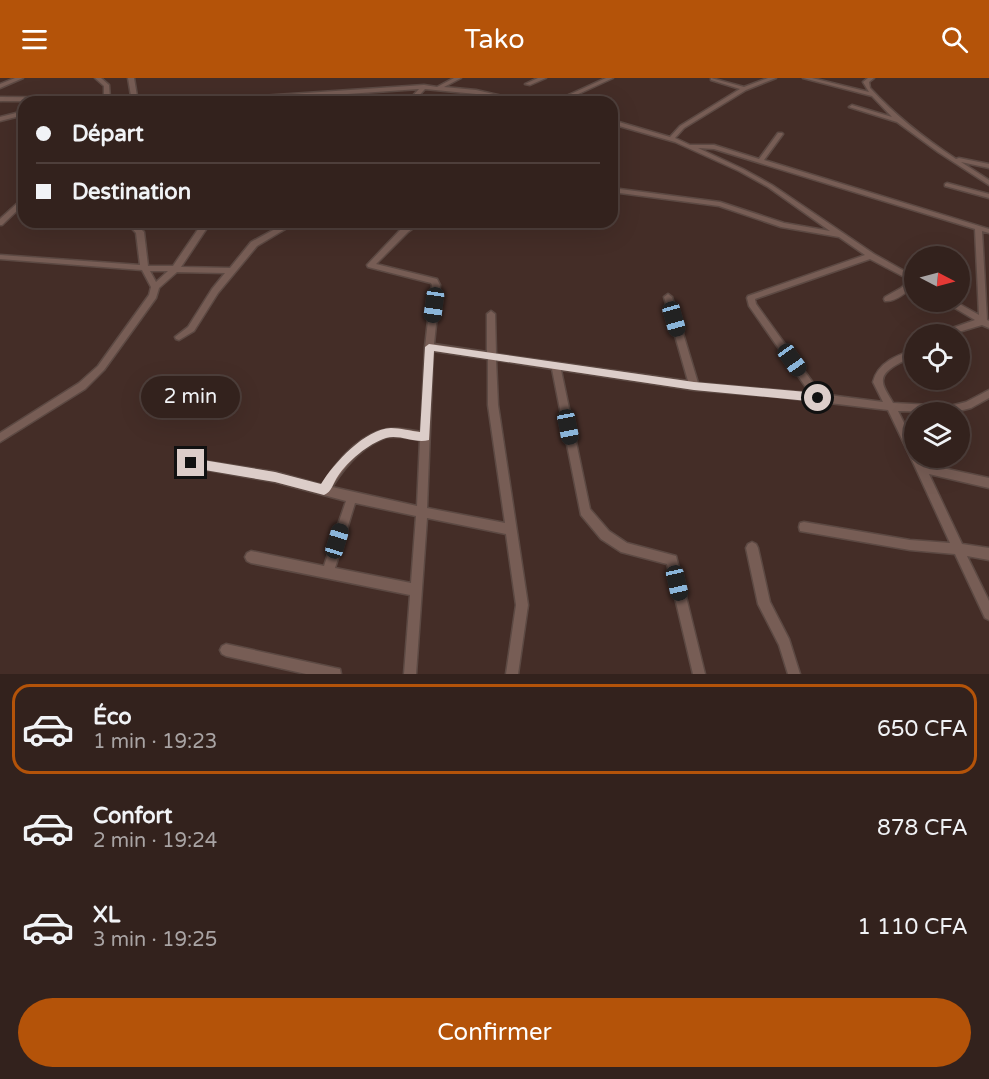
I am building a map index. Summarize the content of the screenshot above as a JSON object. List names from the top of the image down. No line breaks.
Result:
{"north":"right","page":{"header":"Tako","banner":["Départ","Destination"],"bubble":"2 min","list":[{"name":"Éco","note":"1 min · 19:23","value":"650 CFA"},{"name":"Confort","note":"2 min · 19:24","value":"878 CFA"},{"name":"XL","note":"3 min · 19:25","value":"1 110 CFA"}],"buttons":"Confirmer"}}
